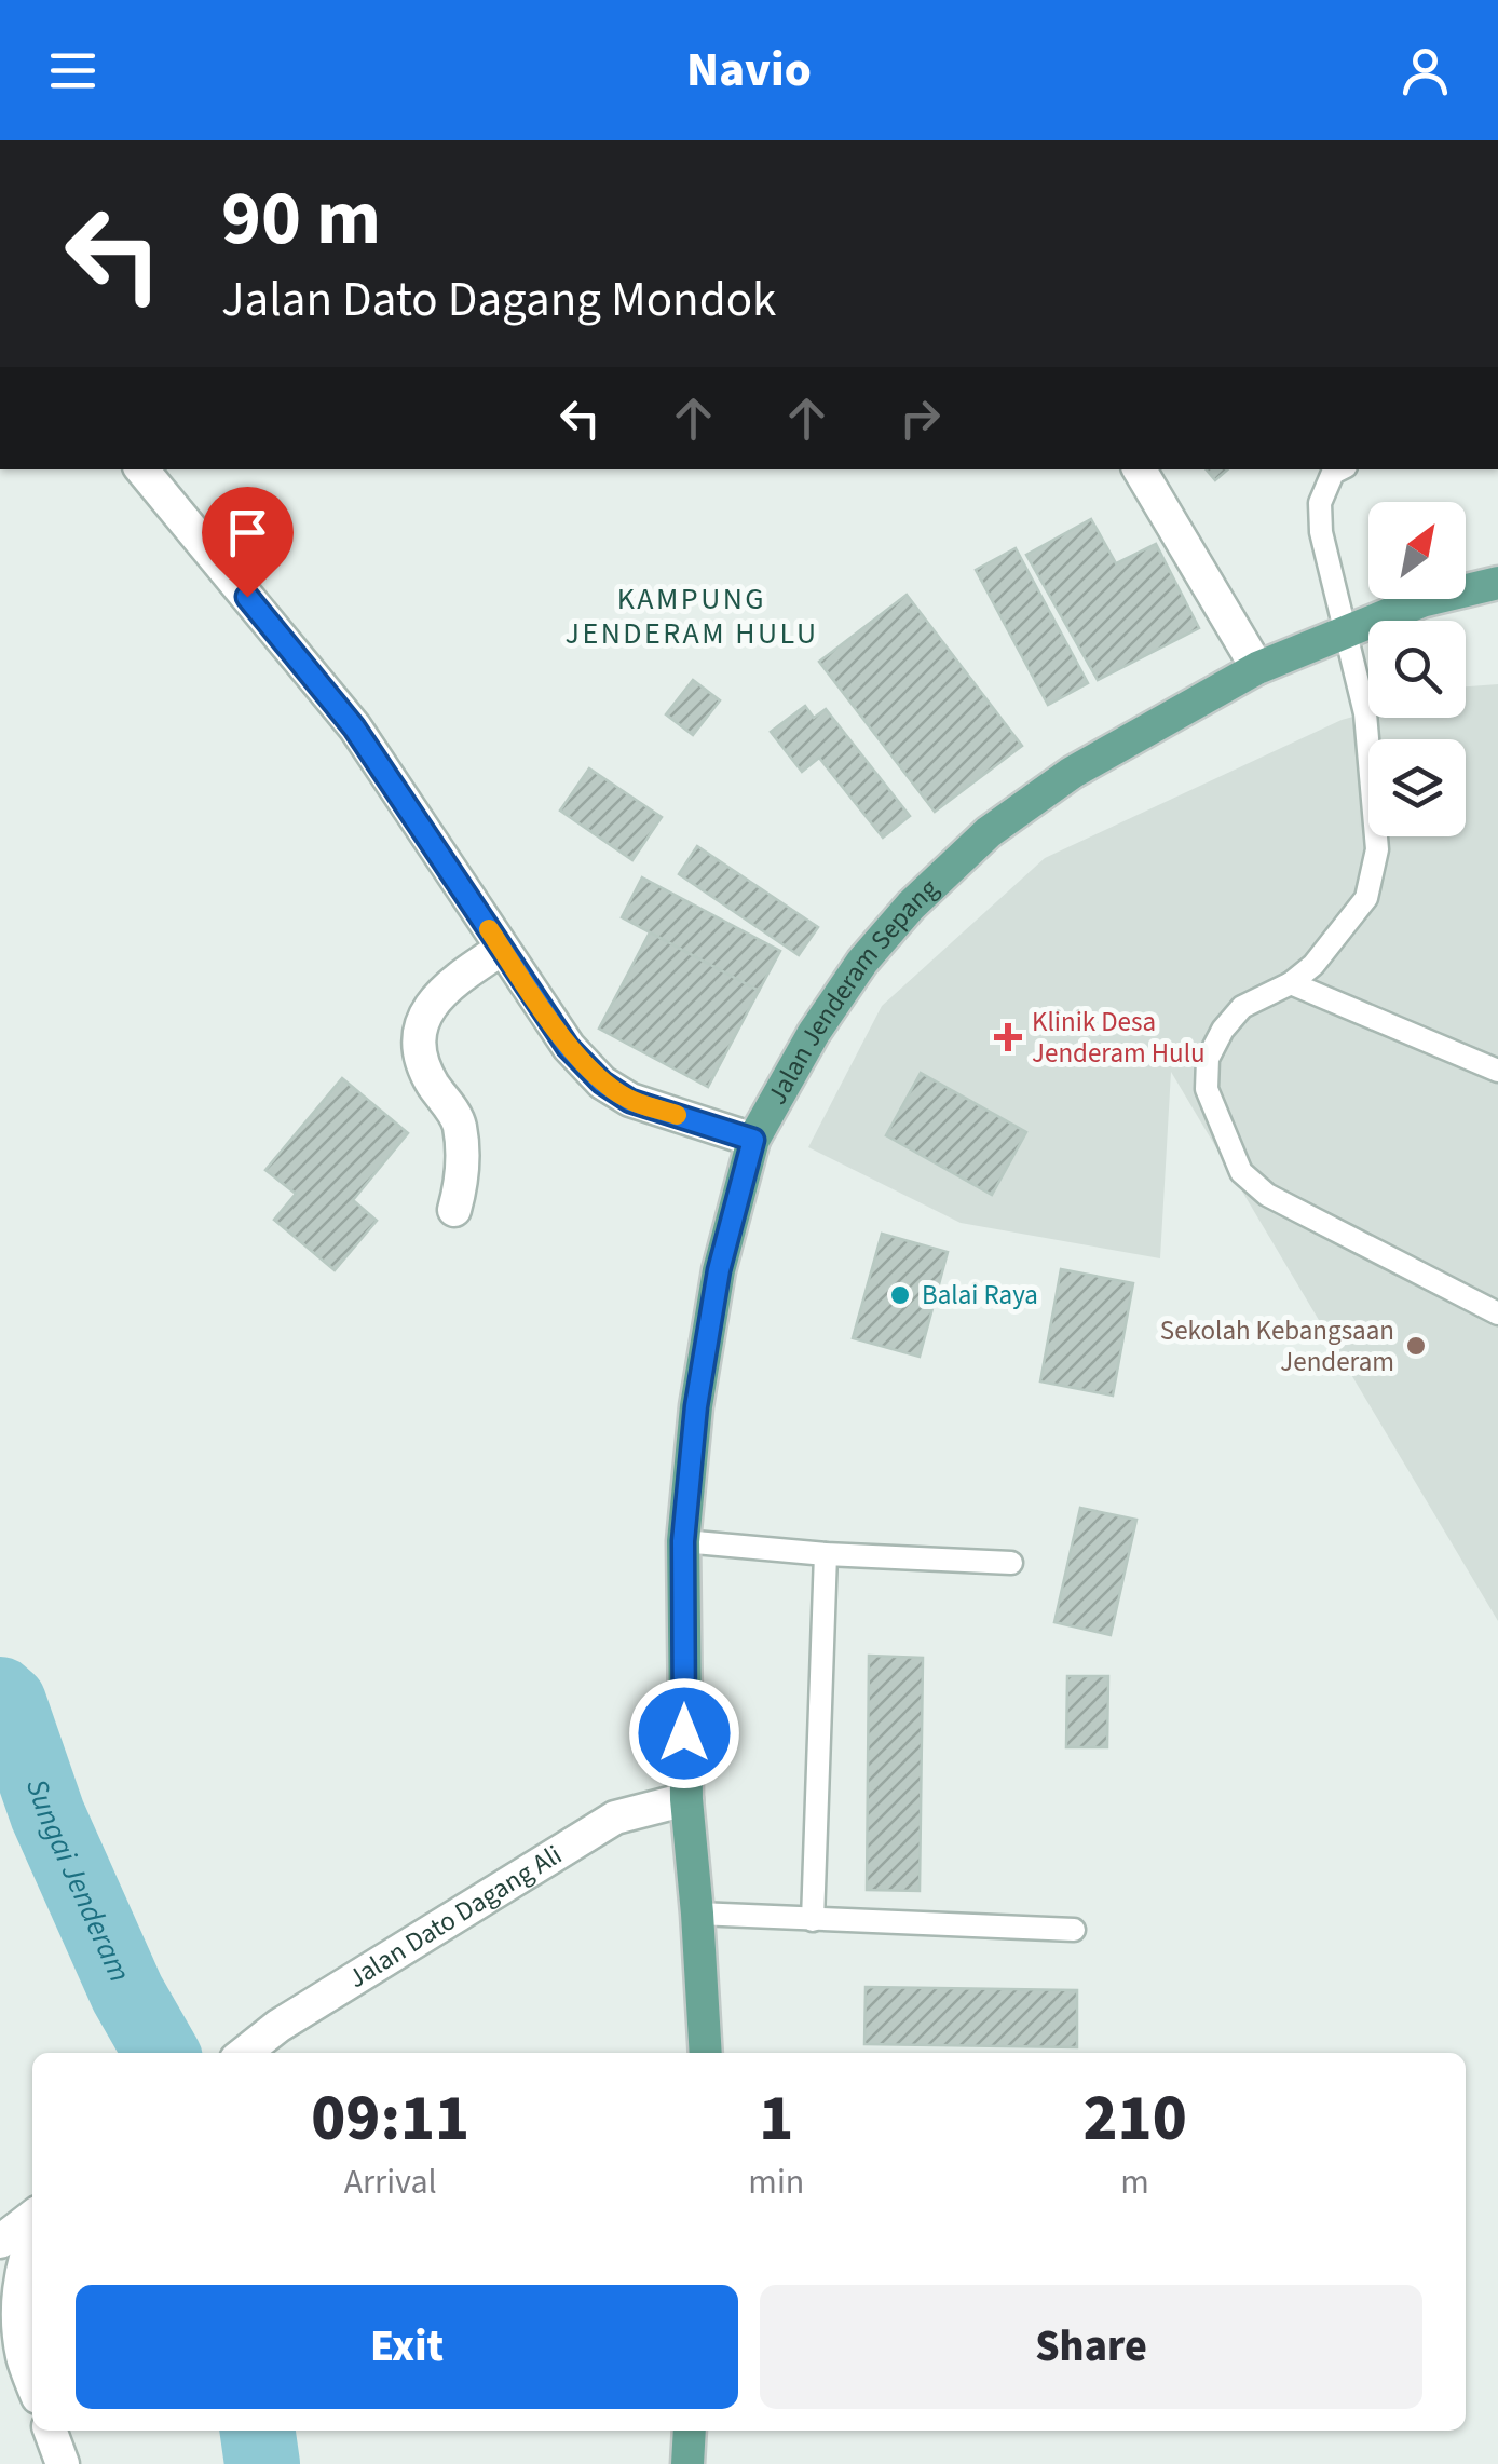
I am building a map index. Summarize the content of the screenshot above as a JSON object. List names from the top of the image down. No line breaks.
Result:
{"streets":{"main road":["Jalan Jenderam Sepang"],"street":["Jalan Dato Dagang Ali"]},"crossings":[["Jalan Jenderam Sepang","Jalan Dato Dagang Ali"]],"districts":["KAMPUNG JENDERAM HULU"],"water":["Sungai Jenderam"],"places":{"health":["Klinik Desa Jenderam Hulu"],"other":["Balai Raya","Sekolah Kebangsaan Jenderam"]},"north":"top right","page":{"header":"Navio","turn":["90 m","Jalan Dato Dagang Mondok"],"eta":["09:11","Arrival","1","min","210","m"],"buttons":["Exit","Share"]}}
